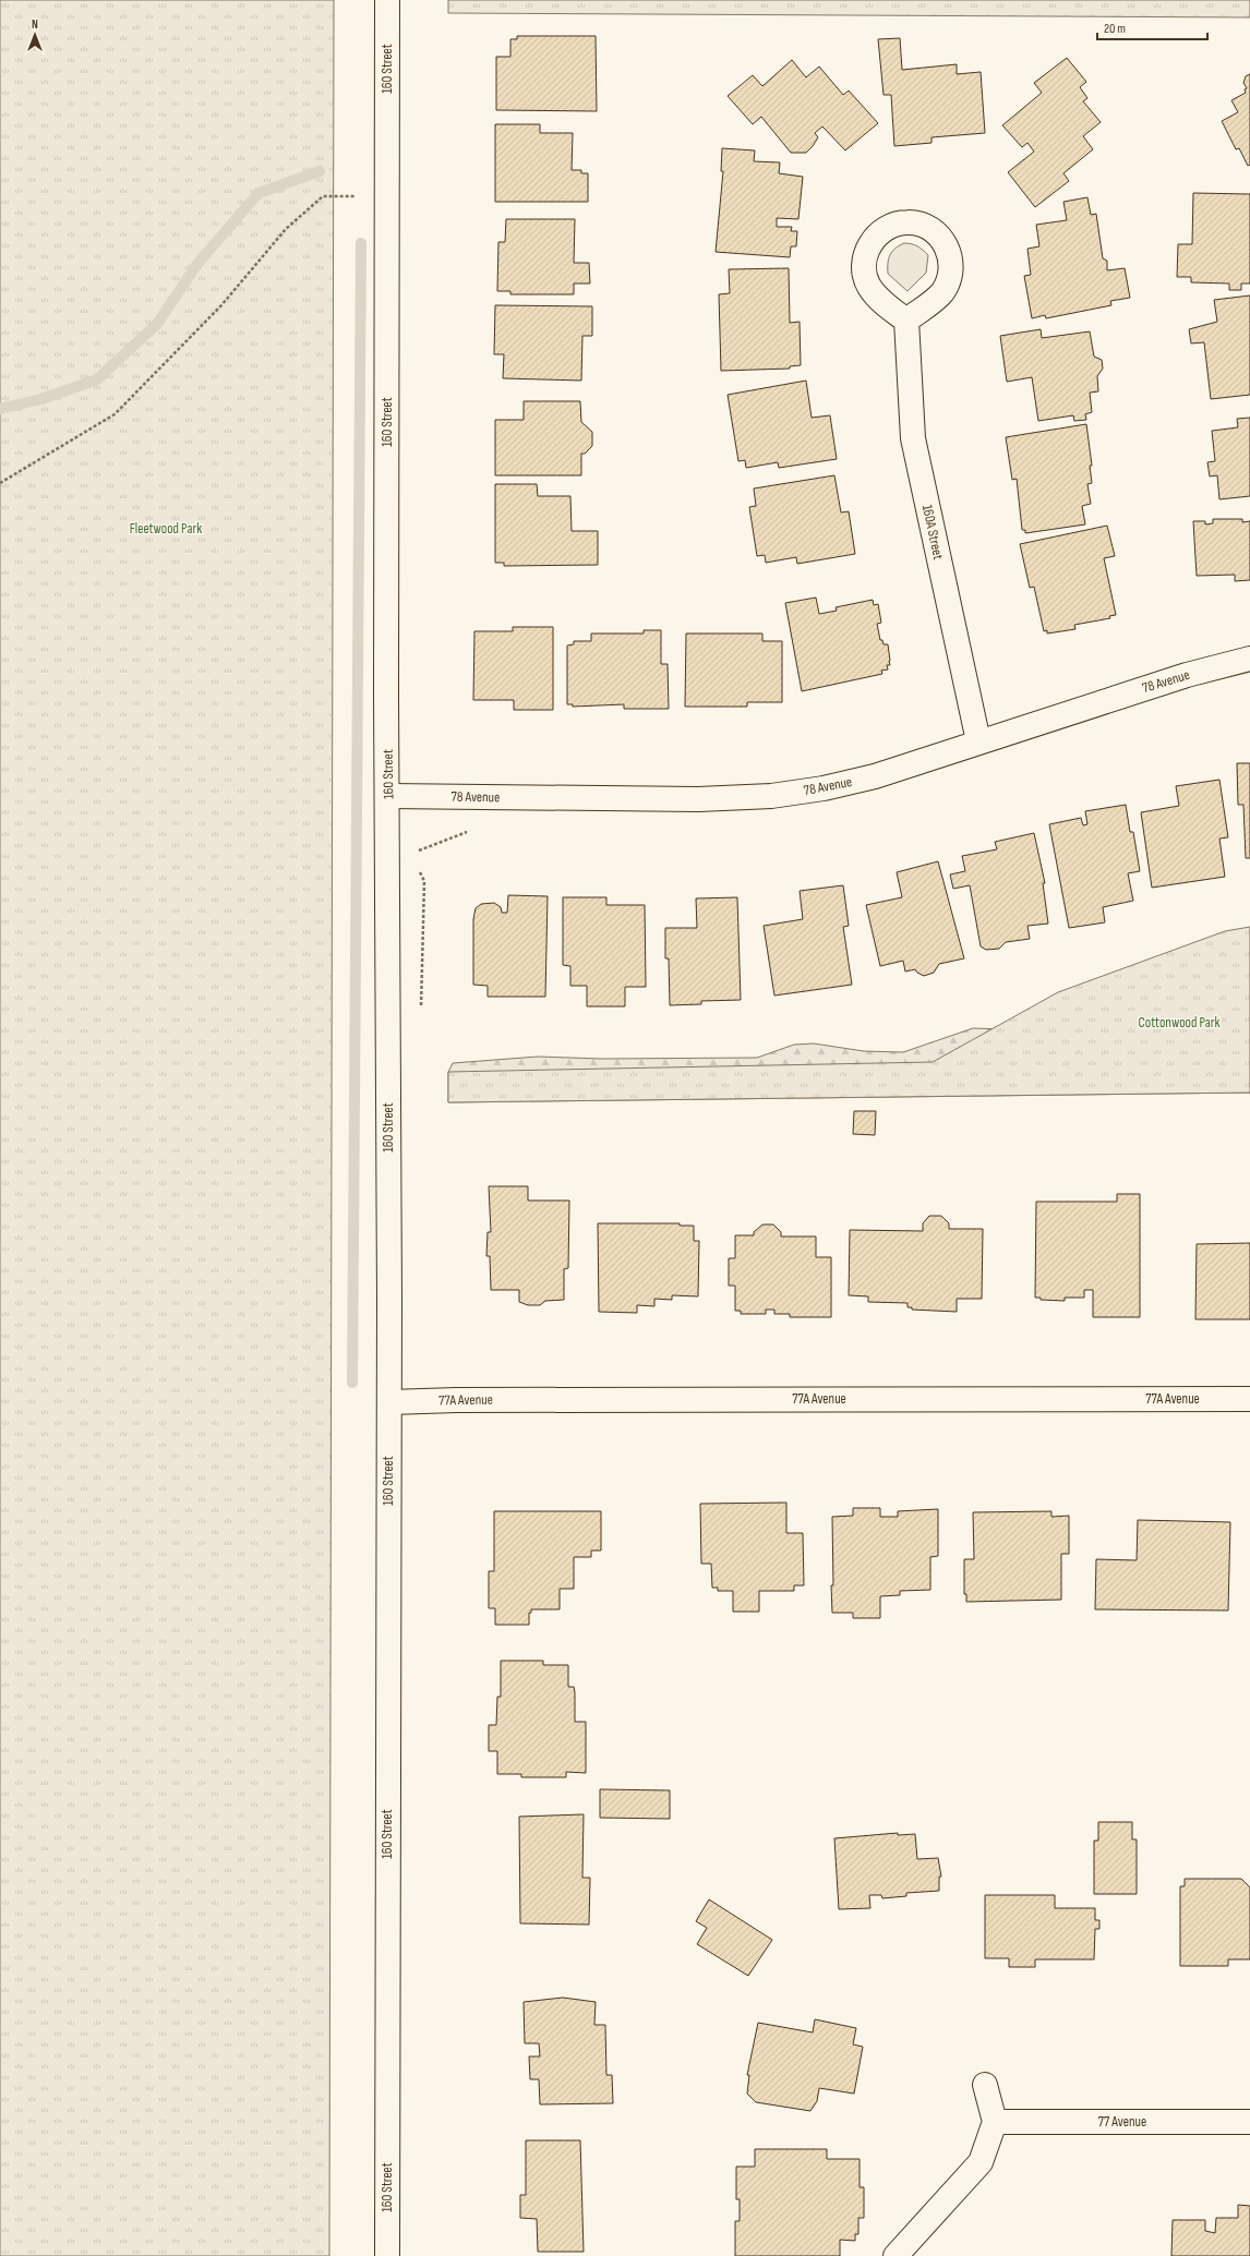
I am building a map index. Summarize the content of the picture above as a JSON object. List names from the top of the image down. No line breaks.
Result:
{"streets":{"street":["160 Street","160A Street","78 Avenue","77A Avenue","77 Avenue"]},"crossings":[["160 Street","78 Avenue"],["160 Street","77A Avenue"],["160A Street","78 Avenue"]],"parks":["Fleetwood Park","Cottonwood Park"],"scale_bar":"20 m","north":"top"}
